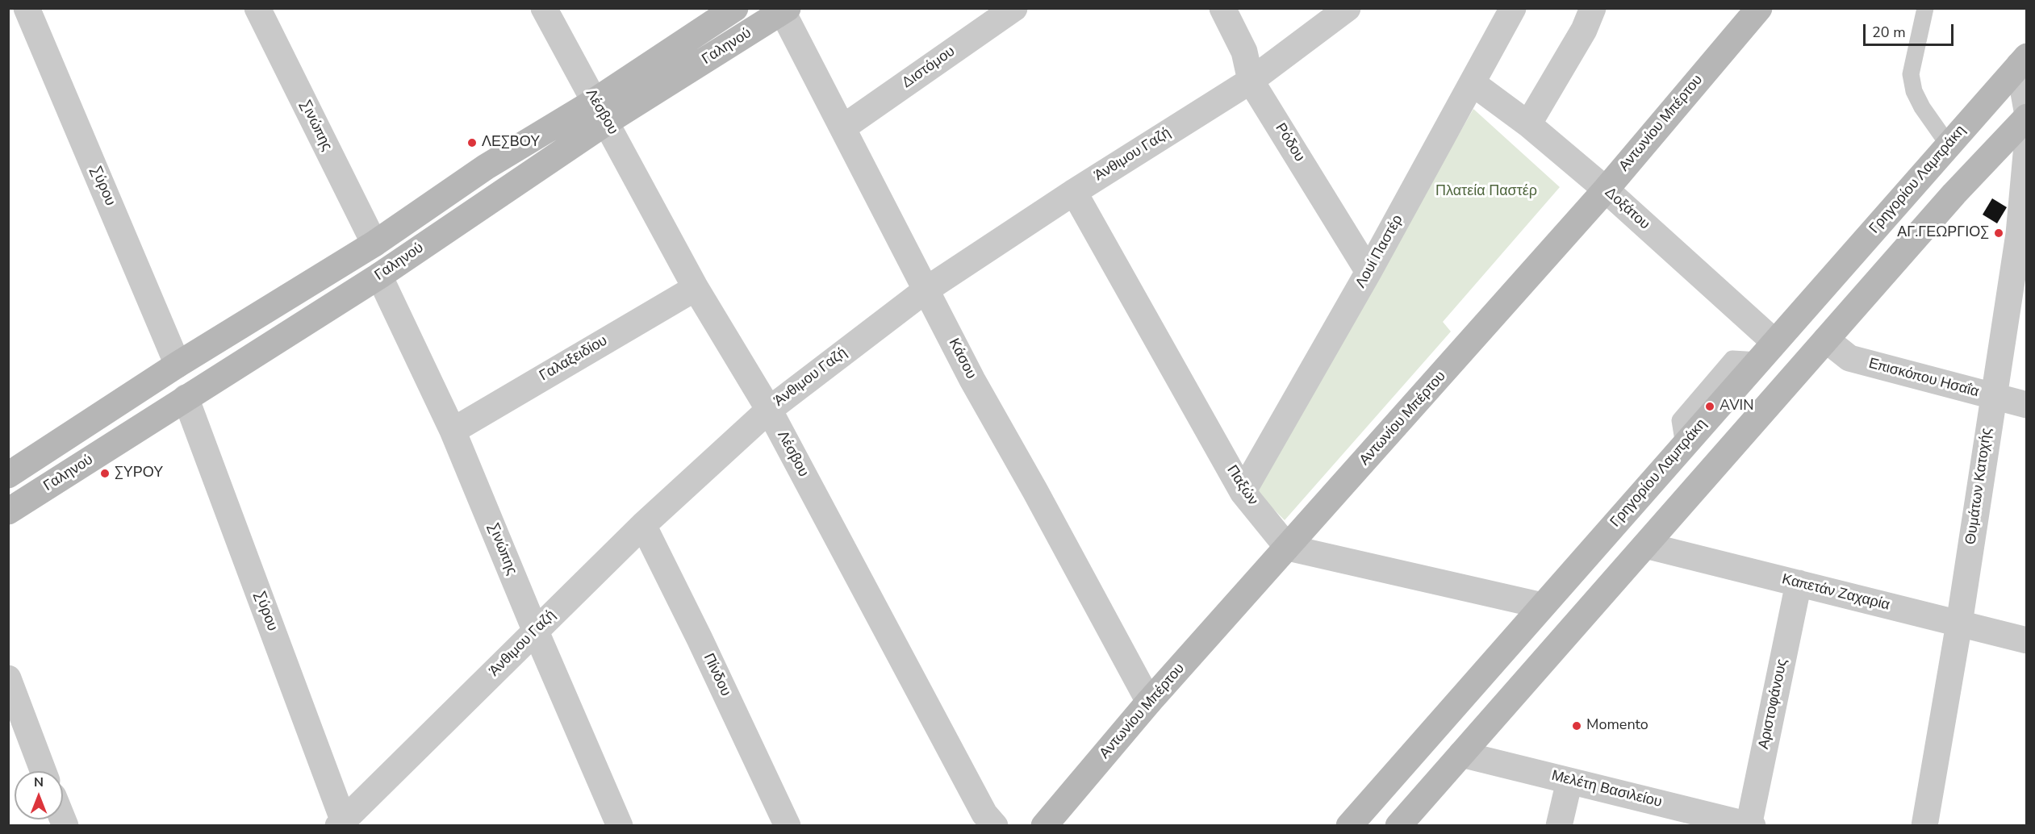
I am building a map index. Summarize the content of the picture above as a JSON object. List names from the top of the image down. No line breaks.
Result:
{"streets":{"street":["Γαληνού","Διστόμου","Λέσβου","Αντωνίου Μπέρτου","Σινώπης","Ρόδου","Άνθιμου Γαζή","Γρηγορίου Λαμπράκη","Σύρου","Δοξάτου","Λουί Παστέρ","Γαλαξειδίου","Κάσου","Επισκόπου Ησαΐα","Παξών","Θυμάτων Κατοχής","Καπετάν Ζαχαρία","Πίνδου","Αριστοφάνους","Μελέτη Βασιλείου"]},"crossings":[["Γαληνού","Λέσβου"],["Γαληνού","Σινώπης"],["Γαληνού","Σύρου"],["Γαληνού","Κάσου"],["Διστόμου","Κάσου"],["Λέσβου","Άνθιμου Γαζή"],["Λέσβου","Γαλαξειδίου"],["Αντωνίου Μπέρτου","Δοξάτου"],["Αντωνίου Μπέρτου","Κάσου"],["Αντωνίου Μπέρτου","Παξών"],["Σινώπης","Άνθιμου Γαζή"],["Σινώπης","Γαλαξειδίου"],["Ρόδου","Άνθιμου Γαζή"],["Ρόδου","Λουί Παστέρ"],["Άνθιμου Γαζή","Σύρου"],["Άνθιμου Γαζή","Κάσου"],["Άνθιμου Γαζή","Παξών"],["Άνθιμου Γαζή","Πίνδου"],["Γρηγορίου Λαμπράκη","Δοξάτου"],["Δοξάτου","Λουί Παστέρ"],["Λουί Παστέρ","Παξών"],["Επισκόπου Ησαΐα","Θυμάτων Κατοχής"],["Θυμάτων Κατοχής","Καπετάν Ζαχαρία"],["Καπετάν Ζαχαρία","Αριστοφάνους"],["Αριστοφάνους","Μελέτη Βασιλείου"]],"parks":["Πλατεία Παστέρ"],"places":["ΛΕΣΒΟΥ","ΑΓ.ΓΕΩΡΓΙΟΣ","AVIN","ΣΥΡΟΥ","Momento"],"scale_bar":"20 m","north":"top"}
